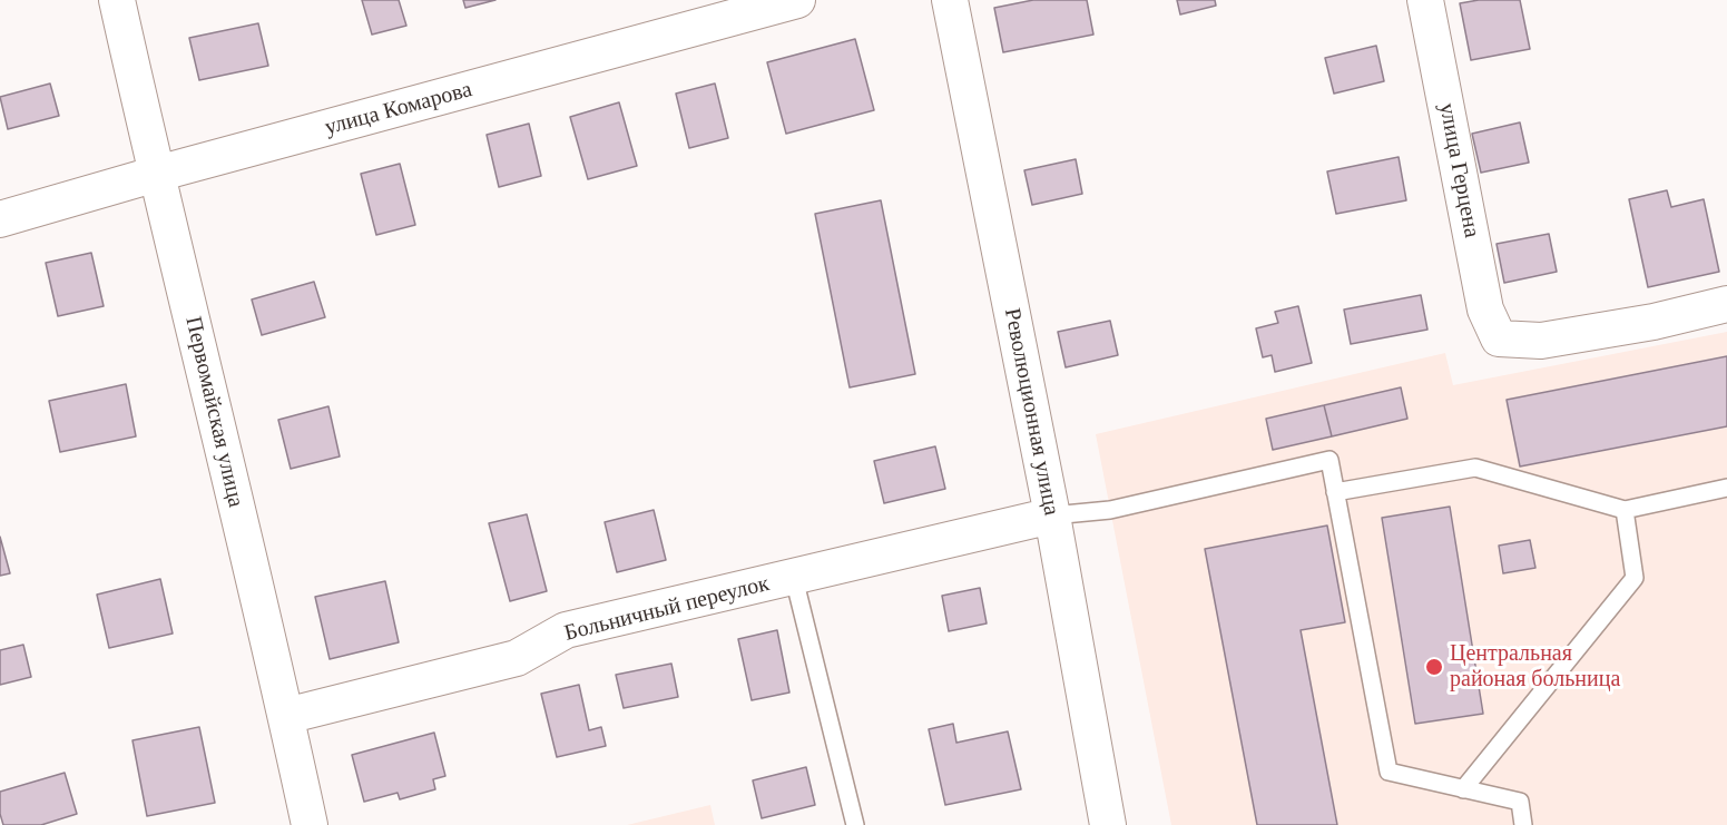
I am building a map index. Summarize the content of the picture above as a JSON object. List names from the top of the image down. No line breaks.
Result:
{"streets":{"street":["улица Комарова","улица Герцена","Первомайская улица","Революционная улица","Больничный переулок"]},"crossings":[["улица Комарова","Первомайская улица"],["Первомайская улица","Больничный переулок"],["Революционная улица","Больничный переулок"]],"places":["Центральная районая больница"]}
